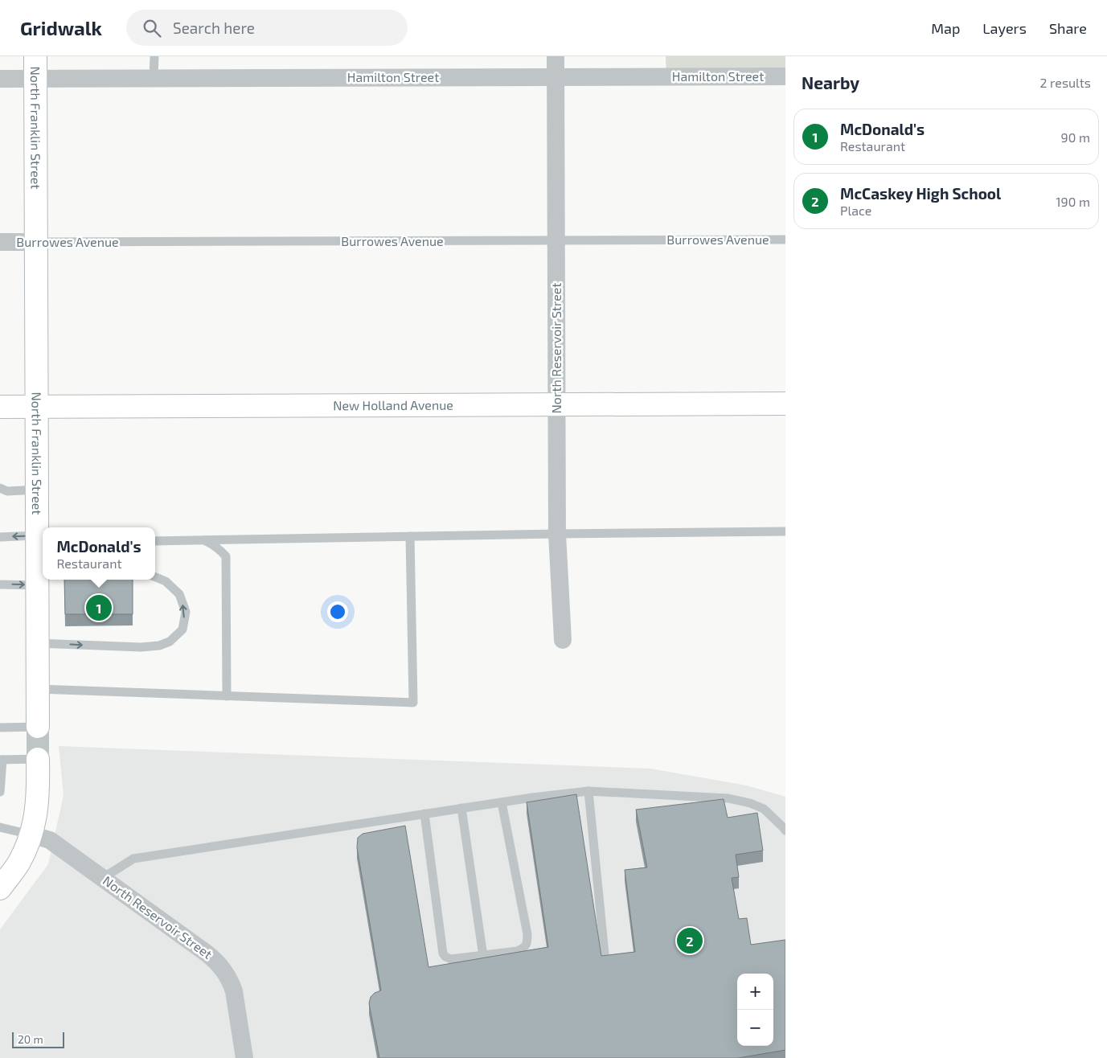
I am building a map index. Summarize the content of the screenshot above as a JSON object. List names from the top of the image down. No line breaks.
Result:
{"streets":{"main road":["North Franklin Street","New Holland Avenue"],"street":["Hamilton Street","Burrowes Avenue","North Reservoir Street"]},"crossings":[["Hamilton Street","North Franklin Street"],["Hamilton Street","North Reservoir Street"],["North Franklin Street","Burrowes Avenue"],["North Franklin Street","North Reservoir Street"],["North Franklin Street","New Holland Avenue"],["Burrowes Avenue","North Reservoir Street"],["North Reservoir Street","New Holland Avenue"]],"scale_bar":"20 m","page":{"header":"Gridwalk","search":"Search here","nav":["Map","Layers","Share"],"heading":["Nearby","2 results"],"list":[{"mark":"1","name":"McDonald's","note":"Restaurant","value":"90 m"},{"mark":"2","name":"McCaskey High School","note":"Place","value":"190 m"}],"popup":["McDonald's","Restaurant"],"pins":["1","2"],"map_buttons":["+","−"],"scale":"20 m"}}
